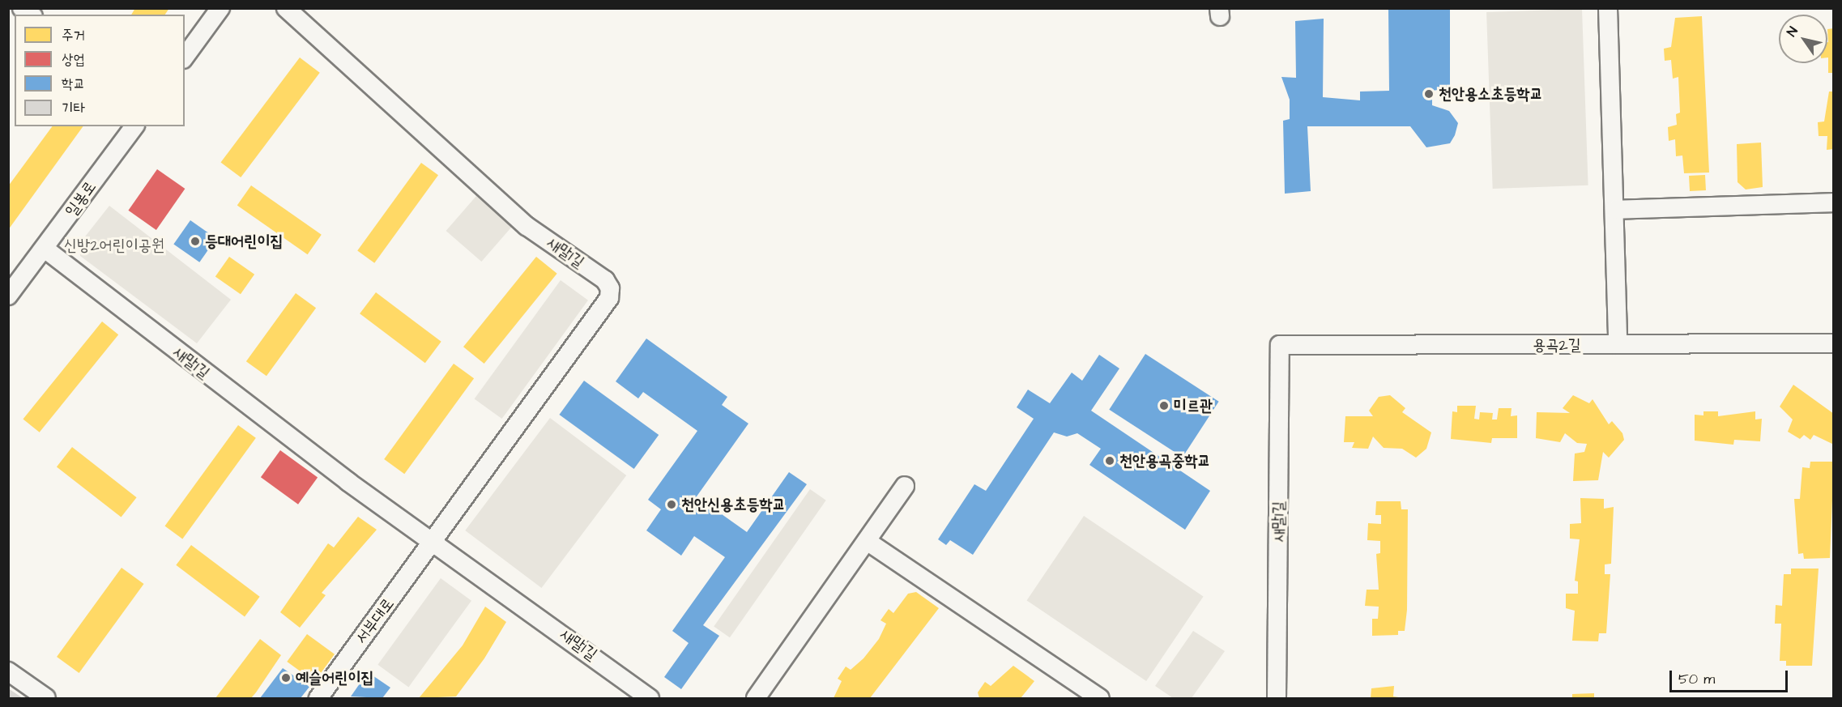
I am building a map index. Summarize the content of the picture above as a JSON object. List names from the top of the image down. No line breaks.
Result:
{"streets":{"street":["일봉로","새말1길","용곡2길","서부대로"]},"crossings":[["일봉로","새말1길"],["새말1길","용곡2길"],["새말1길","서부대로"]],"parks":["신방2어린이공원"],"places":["천안용소초등학교","등대어린이집","미르관","천안용곡중학교","천안신용초등학교","예슬어린이집"],"legend":["주거","상업","학교","기타"],"scale_bar":"50 m","north":"top left"}
